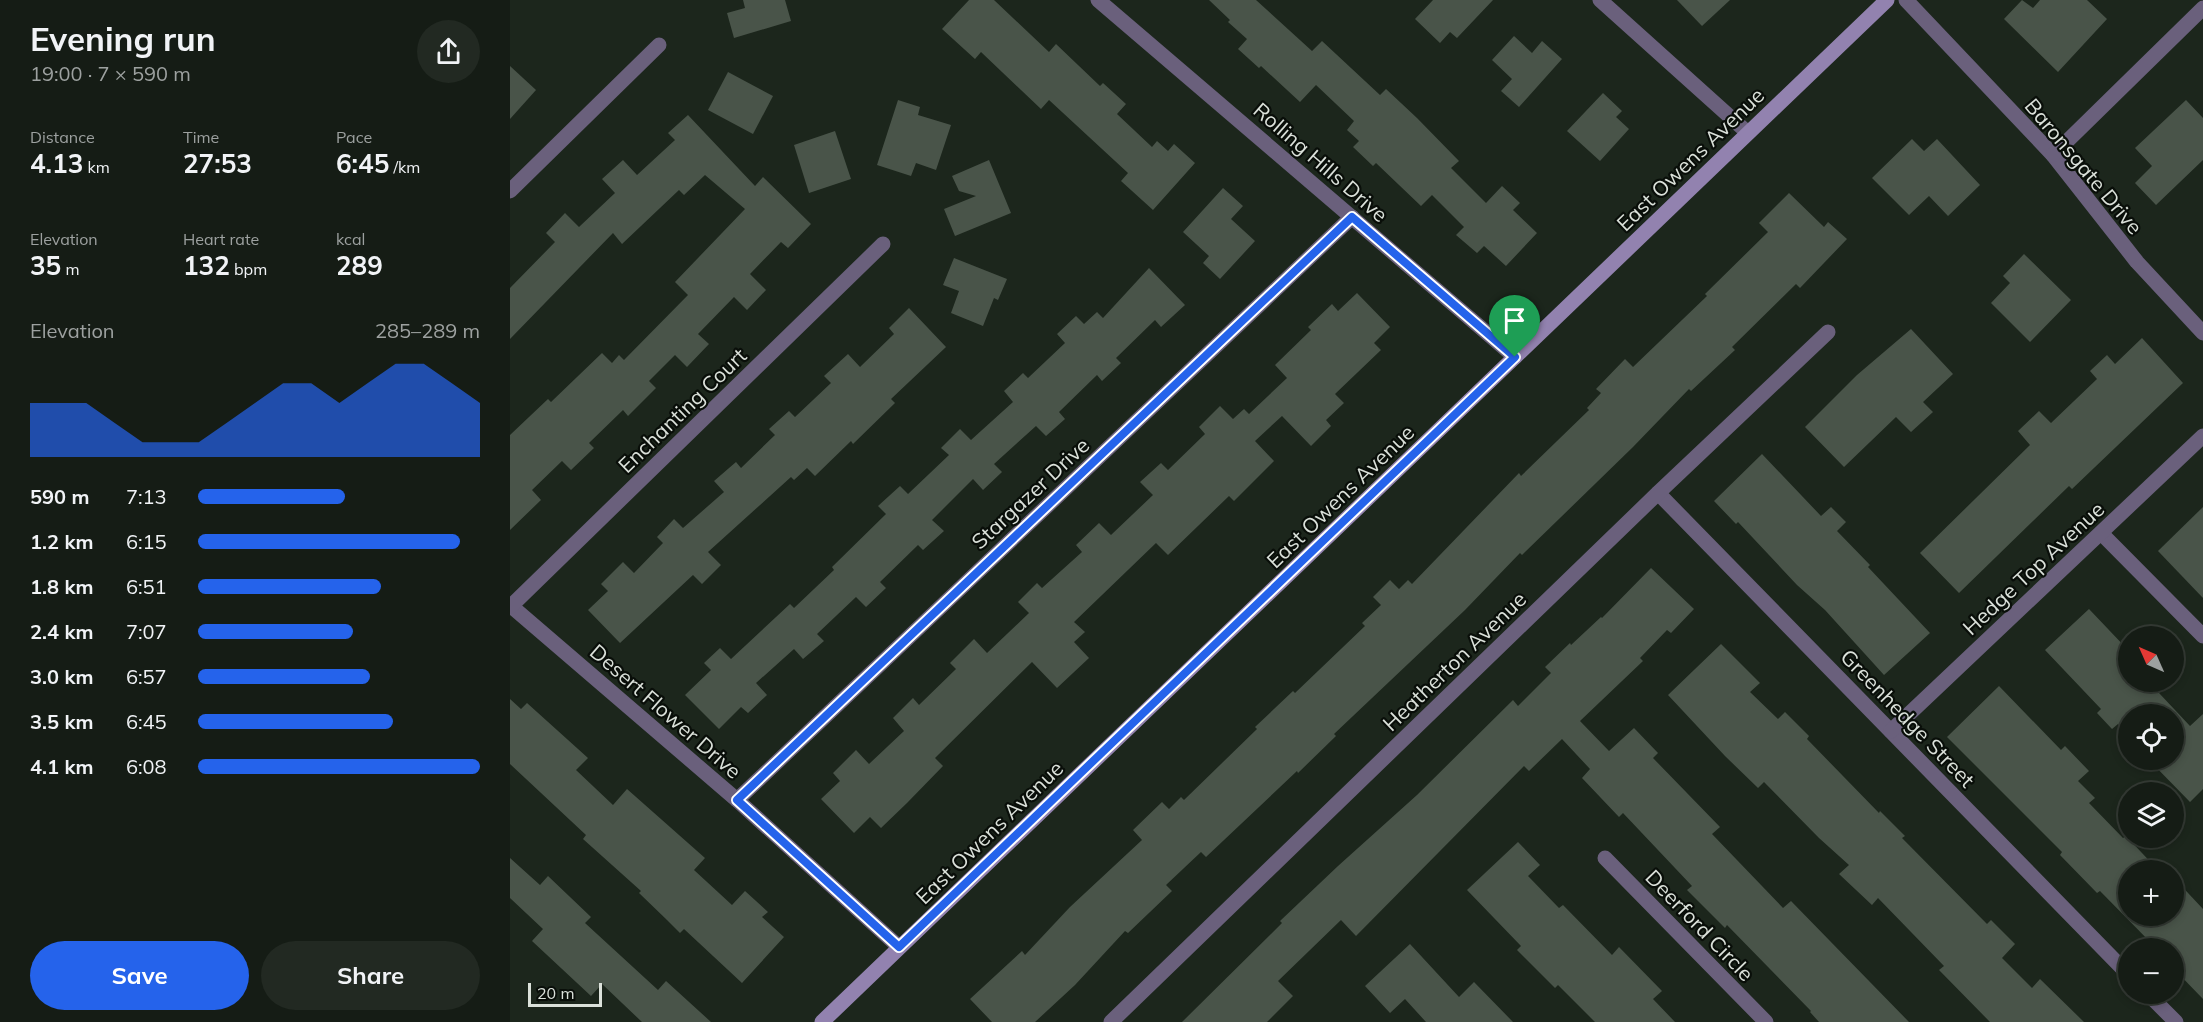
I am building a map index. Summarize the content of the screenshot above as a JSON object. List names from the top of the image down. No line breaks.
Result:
{"streets":{"main road":["East Owens Avenue"],"street":["Rolling Hills Drive","Baronsgate Drive","Enchanting Court","Stargazer Drive","Hedge Top Avenue","Heatherton Avenue","Desert Flower Drive","Greenhedge Street","Deerford Circle"]},"crossings":[["East Owens Avenue","Rolling Hills Drive"],["East Owens Avenue","Desert Flower Drive"],["Rolling Hills Drive","Stargazer Drive"],["Enchanting Court","Desert Flower Drive"],["Stargazer Drive","Desert Flower Drive"],["Hedge Top Avenue","Greenhedge Street"],["Heatherton Avenue","Greenhedge Street"]],"scale_bar":"20 m","north":"top left","page":{"heading":["Evening run","19:00 · 7 × 590 m"],"stats":[["Distance","4.13 km"],["Time","27:53"],["Pace","6:45 /km"],["Elevation","35 m"],["Heart rate","132 bpm"],["kcal","289"]],"chart":["Elevation","285–289 m"],"list":[{"name":"590 m","note":"7:13"},{"name":"1.2 km","note":"6:15"},{"name":"1.8 km","note":"6:51"},{"name":"2.4 km","note":"7:07"},{"name":"3.0 km","note":"6:57"},{"name":"3.5 km","note":"6:45"},{"name":"4.1 km","note":"6:08"}],"map_buttons":["+","−"],"buttons":["Save","Share"],"scale":"20 m"}}
